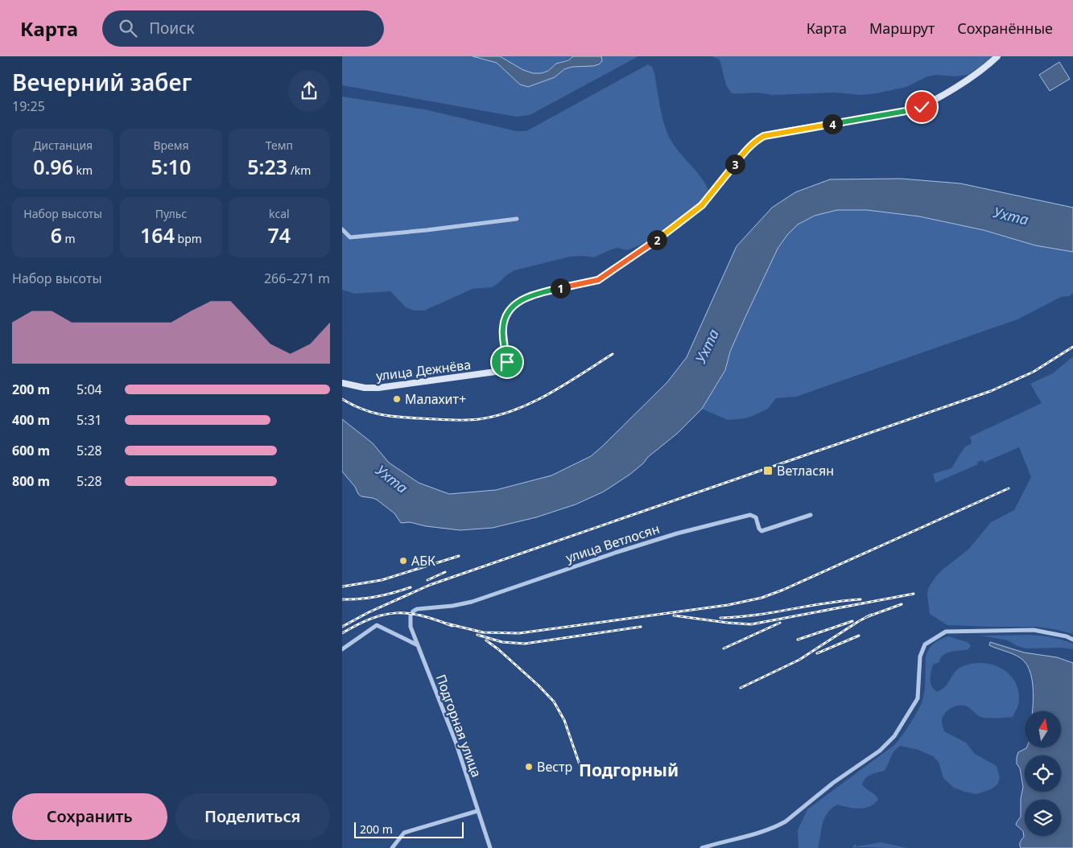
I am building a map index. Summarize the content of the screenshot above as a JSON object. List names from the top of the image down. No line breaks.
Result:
{"streets":{"street":["улица Дежнёва","улица Ветлосян","Подгорная улица"]},"crossings":[["улица Ветлосян","Подгорная улица"]],"districts":["Подгорный"],"water":["Ухта"],"places":{"other":["Малахит+","АБК","Вестр"],"transit":["Ветласян"]},"scale_bar":"200 m","north":"top","page":{"header":"Карта","search":"Поиск","nav":["Карта","Маршрут","Сохранённые"],"heading":["Вечерний забег","19:25"],"pins":["4","3","2","1"],"stats":[["Дистанция","0.96 km"],["Время","5:10"],["Темп","5:23 /km"],["Набор высоты","6 m"],["Пульс","164 bpm"],["kcal","74"]],"chart":["Набор высоты","266–271 m"],"list":[{"name":"200 m","note":"5:04"},{"name":"400 m","note":"5:31"},{"name":"600 m","note":"5:28"},{"name":"800 m","note":"5:28"}],"buttons":["Сохранить","Поделиться"],"scale":"200 m"}}
